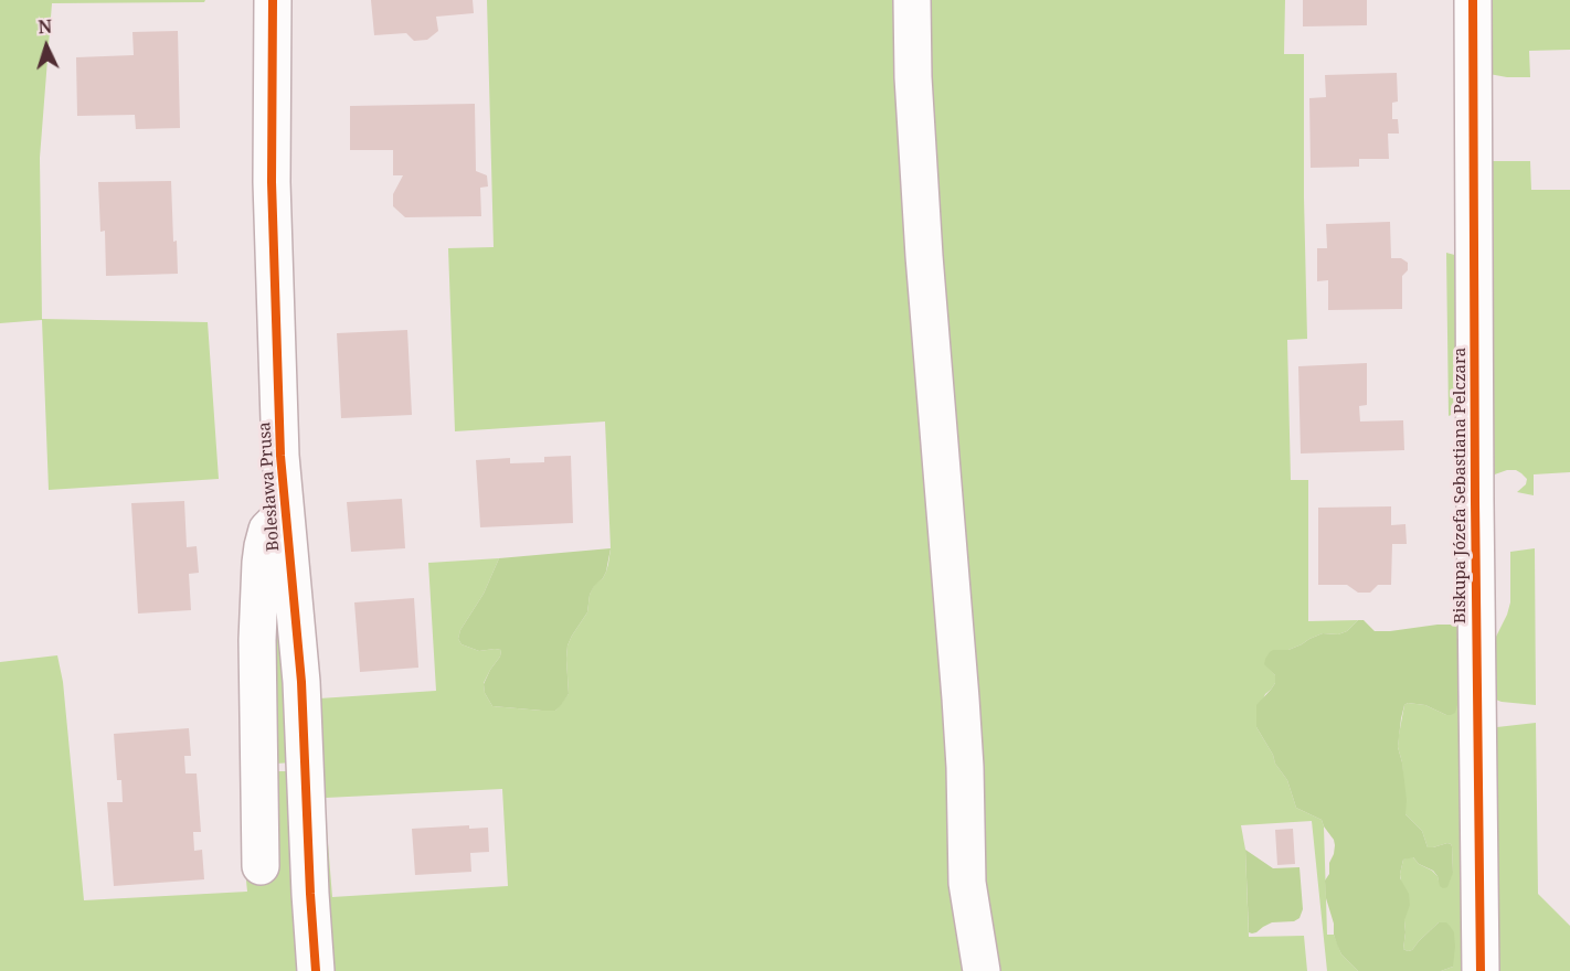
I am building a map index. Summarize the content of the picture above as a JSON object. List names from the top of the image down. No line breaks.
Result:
{"streets":{"street":["Biskupa Józefa Sebastiana Pelczara","Bolesława Prusa"]},"north":"top"}
